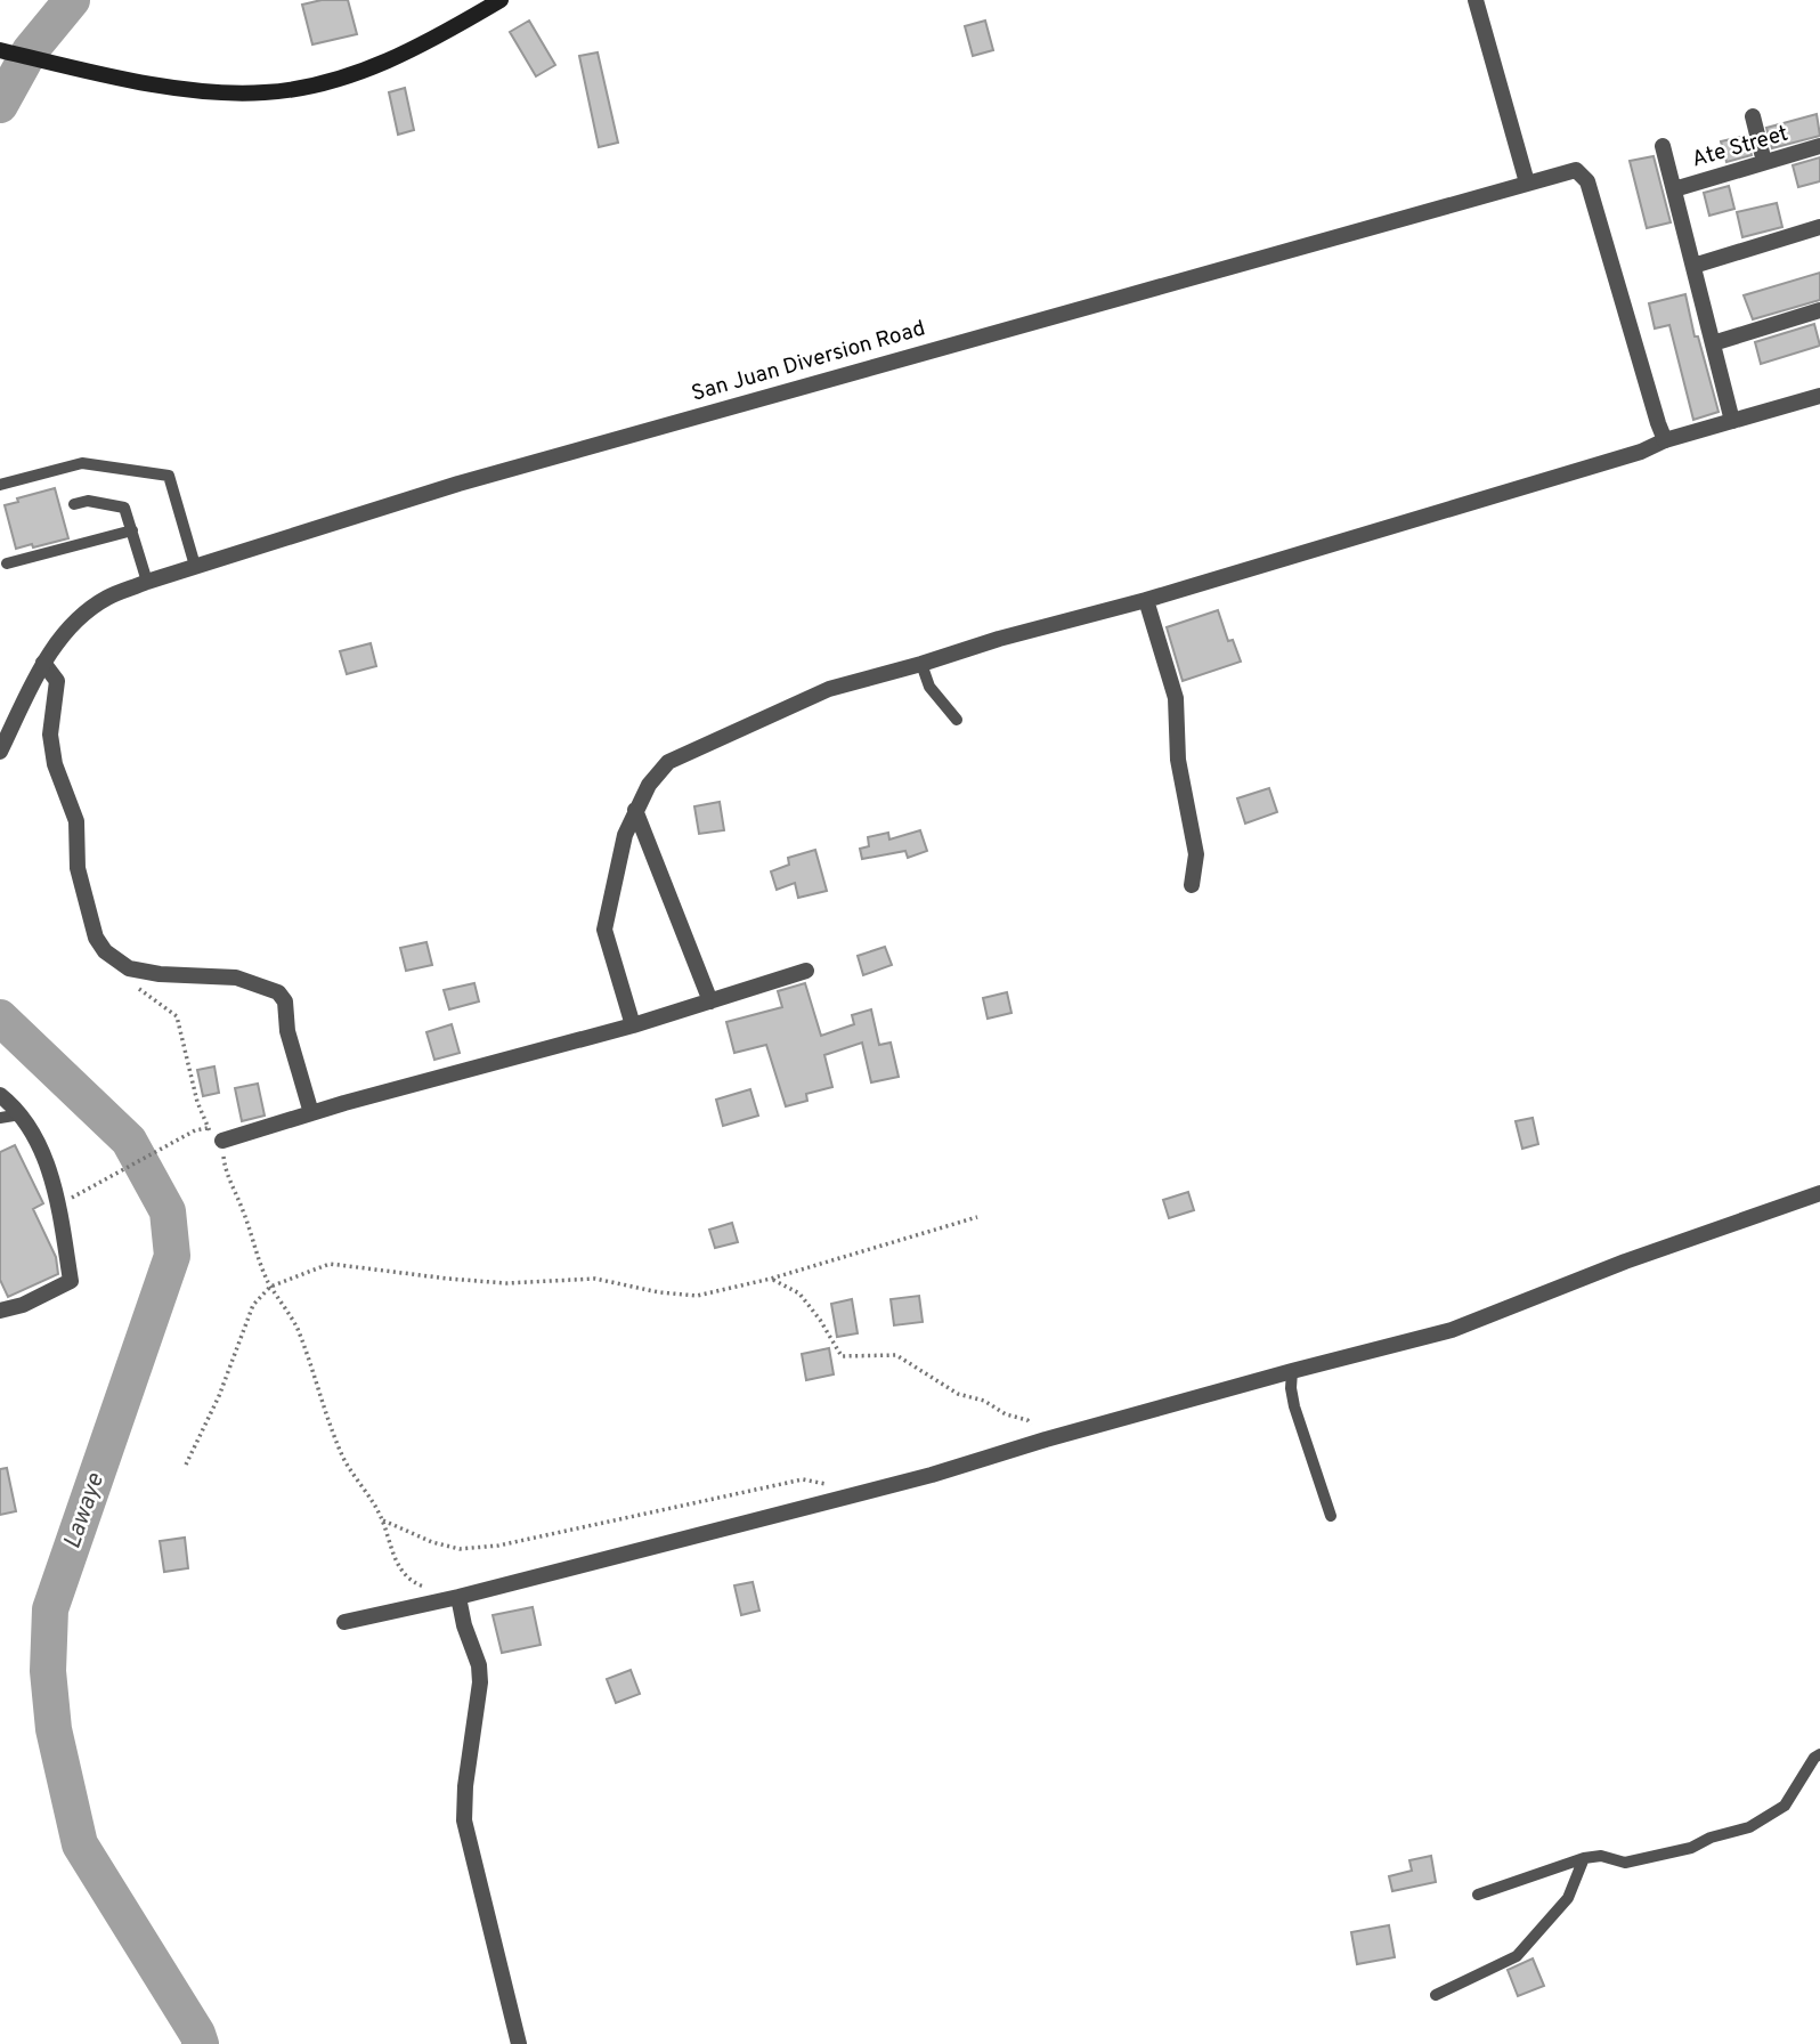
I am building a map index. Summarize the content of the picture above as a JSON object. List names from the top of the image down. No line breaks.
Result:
{"streets":{"street":["Ate Street","San Juan Diversion Road"]},"water":["Lawaye"]}
